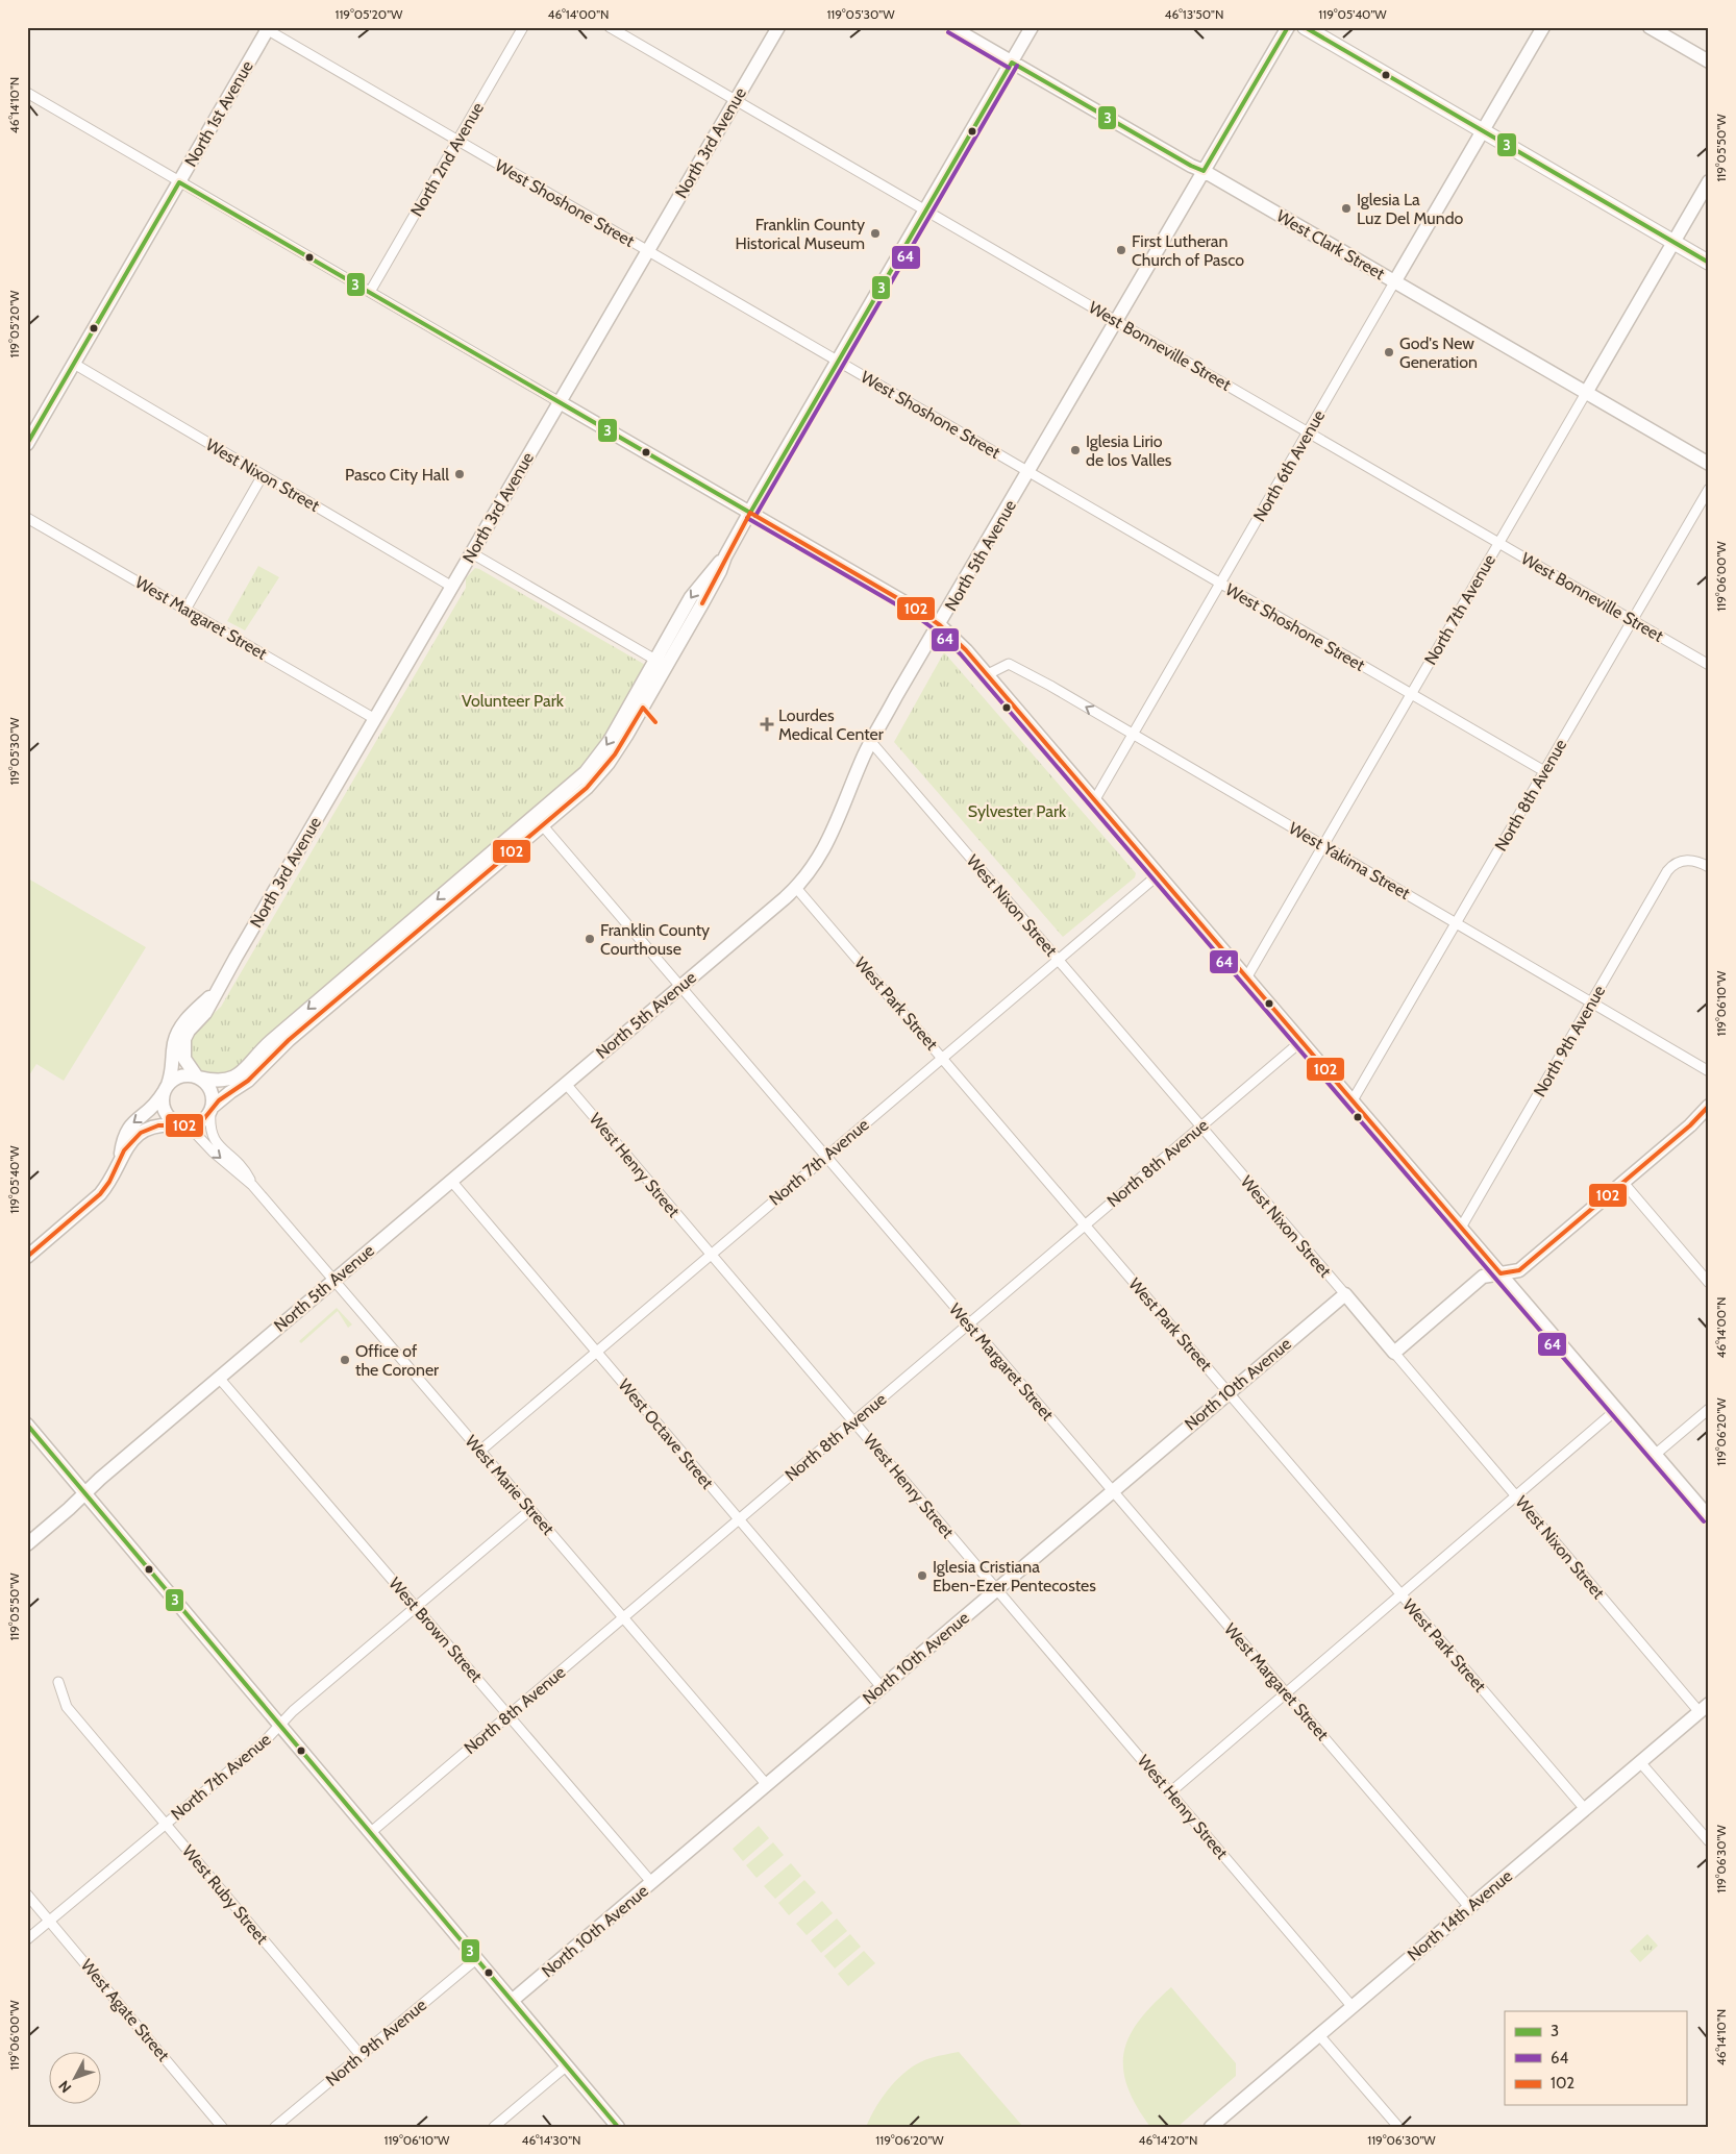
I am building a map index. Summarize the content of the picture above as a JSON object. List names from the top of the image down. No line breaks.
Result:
{"streets":{"street":["North 1st Avenue","North 3rd Avenue","North 2nd Avenue","West Shoshone Street","West Clark Street","West Bonneville Street","North 6th Avenue","West Nixon Street","North 5th Avenue","North 7th Avenue","West Margaret Street","North 8th Avenue","West Yakima Street","West Park Street","North 9th Avenue","West Henry Street","North 10th Avenue","West Octave Street","West Marie Street","West Brown Street","West Ruby Street","North 14th Avenue","West Agate Street"]},"crossings":[["North 1st Avenue","West Shoshone Street"],["North 1st Avenue","West Nixon Street"],["North 3rd Avenue","West Shoshone Street"],["North 3rd Avenue","West Bonneville Street"],["North 3rd Avenue","West Nixon Street"],["North 3rd Avenue","West Margaret Street"],["North 3rd Avenue","West Marie Street"],["North 2nd Avenue","West Shoshone Street"],["West Shoshone Street","North 6th Avenue"],["West Shoshone Street","North 5th Avenue"],["West Shoshone Street","North 7th Avenue"],["West Shoshone Street","North 8th Avenue"],["West Clark Street","North 6th Avenue"],["West Clark Street","North 5th Avenue"],["West Clark Street","North 7th Avenue"],["West Bonneville Street","North 6th Avenue"],["West Bonneville Street","North 5th Avenue"],["West Bonneville Street","North 7th Avenue"],["West Bonneville Street","North 8th Avenue"],["North 6th Avenue","West Yakima Street"],["West Nixon Street","North 5th Avenue"],["West Nixon Street","North 7th Avenue"],["West Nixon Street","North 8th Avenue"],["West Nixon Street","North 10th Avenue"],["West Nixon Street","North 14th Avenue"],["North 5th Avenue","West Margaret Street"],["North 5th Avenue","West Park Street"],["North 5th Avenue","West Henry Street"],["North 5th Avenue","West Octave Street"],["North 5th Avenue","West Marie Street"],["North 5th Avenue","West Brown Street"],["North 7th Avenue","West Margaret Street"],["North 7th Avenue","West Yakima Street"],["North 7th Avenue","West Park Street"],["North 7th Avenue","West Henry Street"],["North 7th Avenue","West Octave Street"],["North 7th Avenue","West Marie Street"],["North 7th Avenue","West Brown Street"],["North 7th Avenue","West Ruby Street"],["North 7th Avenue","West Agate Street"],["West Margaret Street","North 8th Avenue"],["West Margaret Street","North 10th Avenue"],["West Margaret Street","North 14th Avenue"],["North 8th Avenue","West Yakima Street"],["North 8th Avenue","West Park Street"],["North 8th Avenue","West Henry Street"],["North 8th Avenue","West Octave Street"],["North 8th Avenue","West Marie Street"],["North 8th Avenue","West Brown Street"],["West Yakima Street","North 9th Avenue"],["West Park Street","North 10th Avenue"],["West Park Street","North 14th Avenue"],["North 9th Avenue","West Ruby Street"],["West Henry Street","North 10th Avenue"],["West Henry Street","North 14th Avenue"],["North 10th Avenue","West Octave Street"],["North 10th Avenue","West Marie Street"],["North 10th Avenue","West Brown Street"]],"parks":["Volunteer Park","Sylvester Park"],"places":{"other":["Iglesia La Luz Del Mundo","Franklin County Historical Museum","First Lutheran Church of Pasco","God's New Generation","Iglesia Lirio de los Valles","Pasco City Hall","Franklin County Courthouse","Office of the Coroner","Iglesia Cristiana Eben-Ezer Pentecostes"],"health":["Lourdes Medical Center"]},"lines":["transit line 3","transit line 64","transit line 102"],"legend":["3","64","102"],"north":"bottom left","coordinates":["119°05'20\"W","46°14'00\"N","119°05'30\"W","46°13'50\"N","119°05'40\"W","46°14'10\"N","119°05'50\"W","119°06'00\"W","119°06'10\"W","119°06'20\"W","119°06'30\"W","46°14'30\"N","46°14'20\"N"]}
